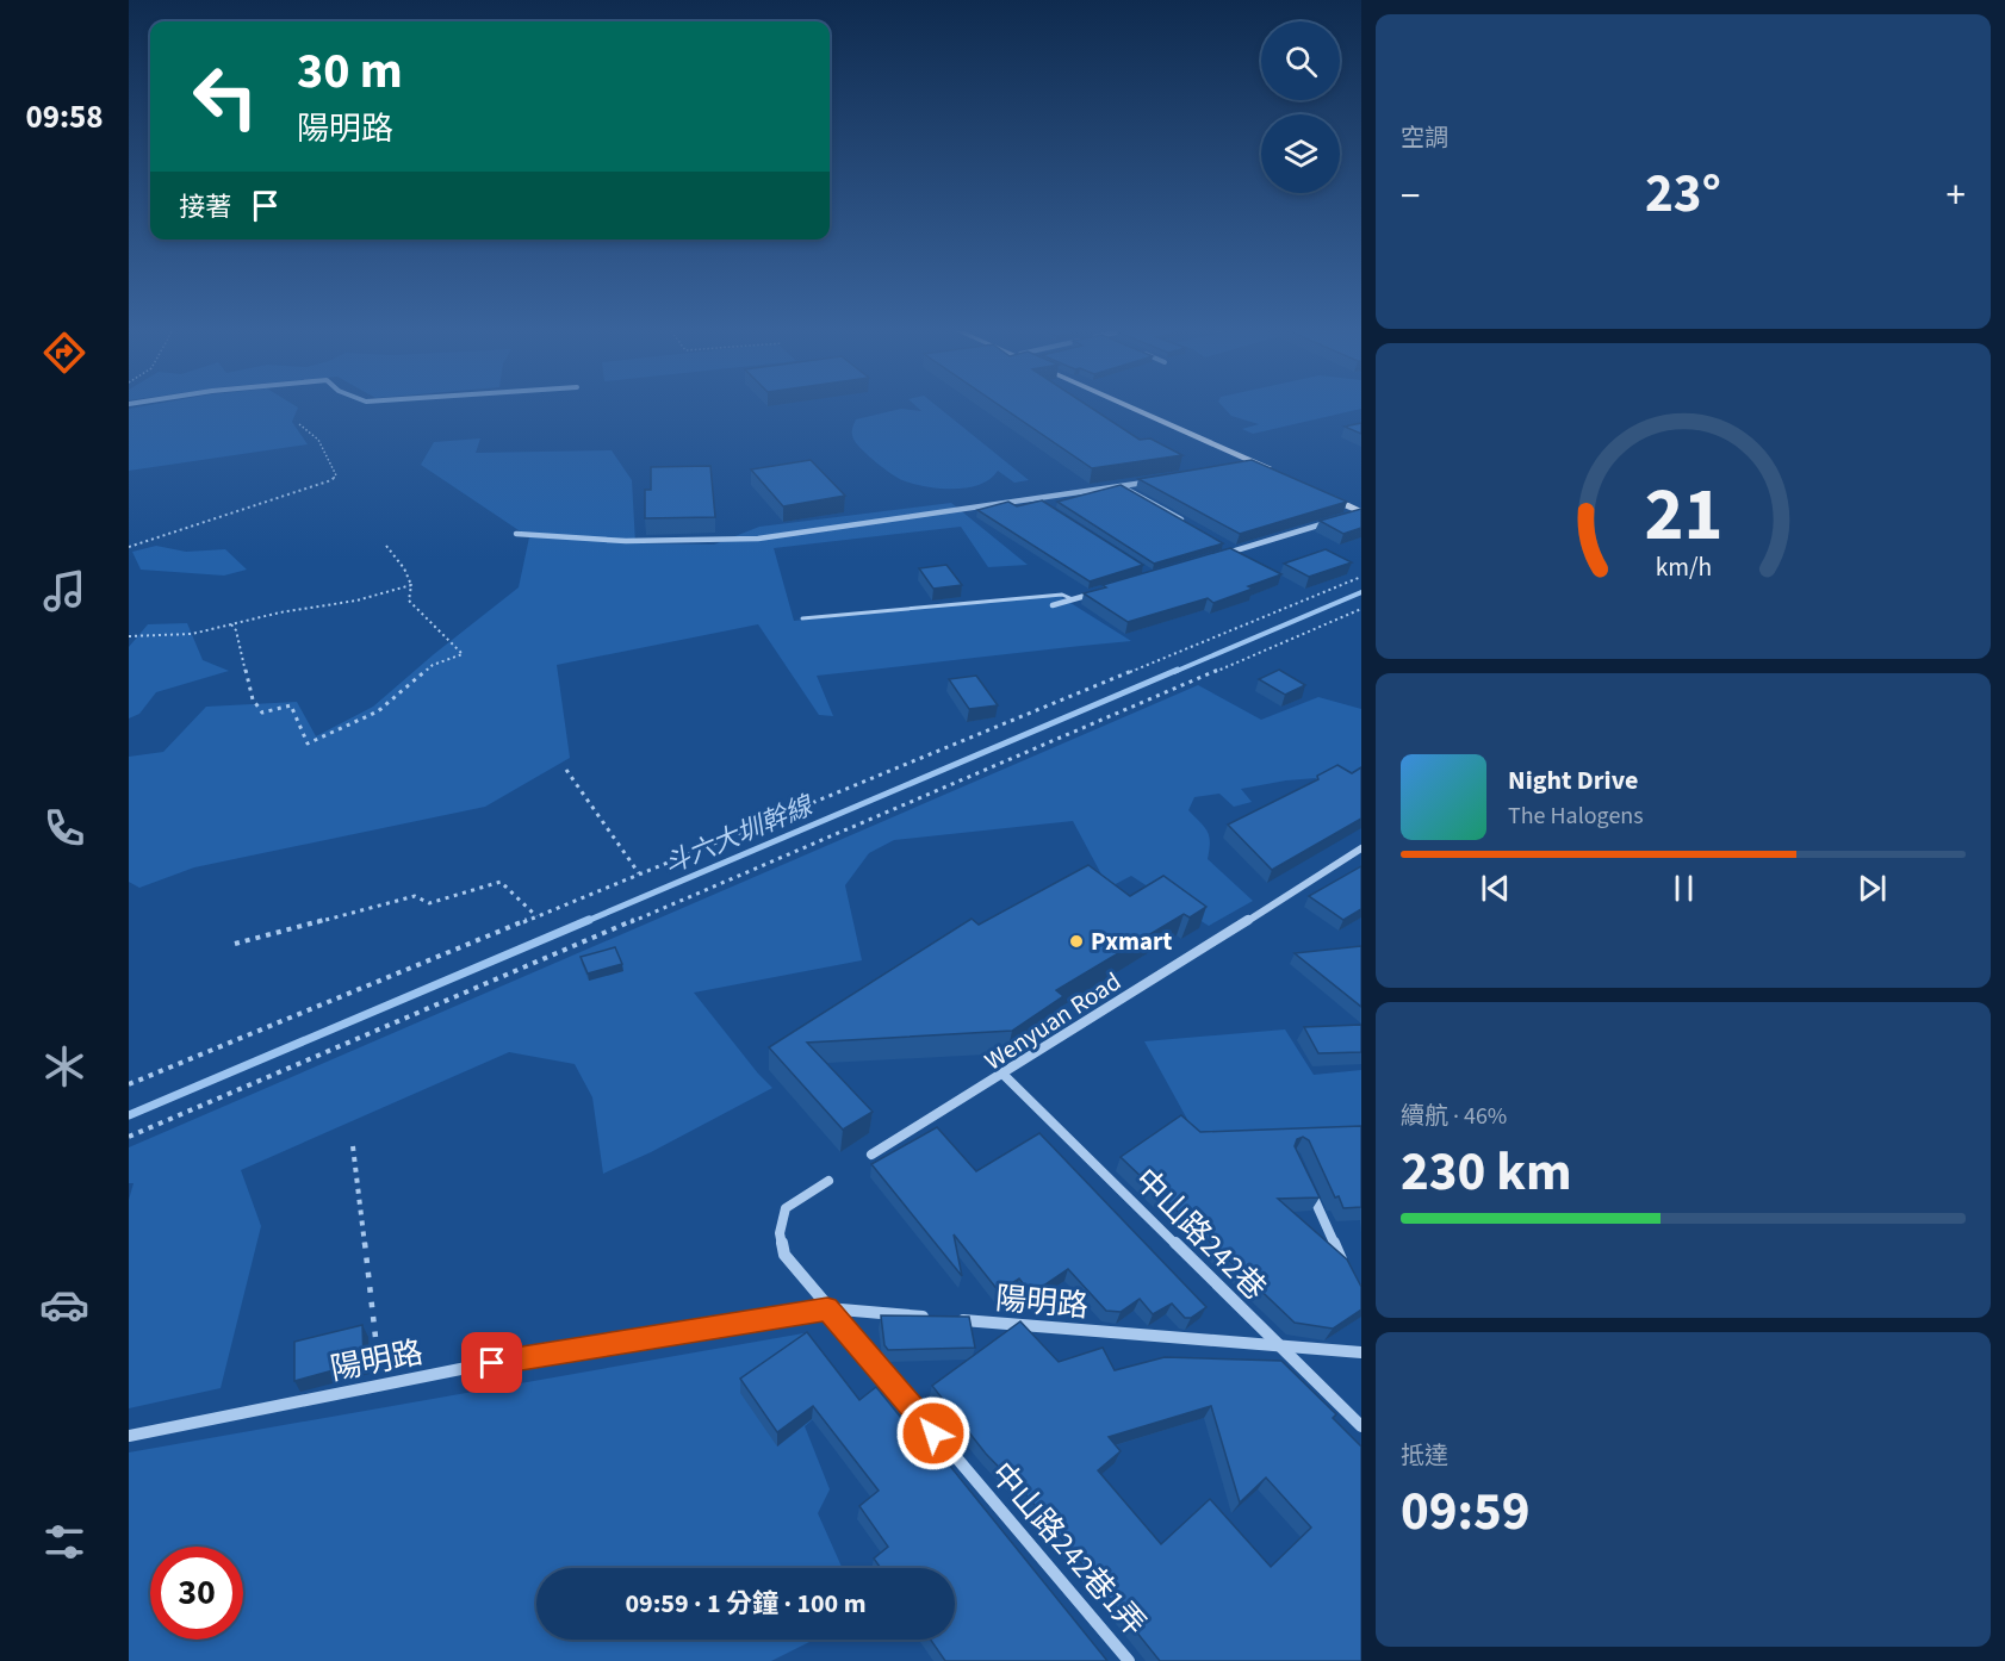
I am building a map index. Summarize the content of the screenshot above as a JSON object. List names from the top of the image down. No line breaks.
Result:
{"streets":{"street":["Wenyuan Road","中山路242巷","陽明路","中山路242巷1弄"]},"crossings":[["Wenyuan Road","中山路242巷"],["中山路242巷","陽明路"],["陽明路","中山路242巷1弄"]],"water":["斗六大圳幹線"],"places":["Pxmart"],"page":{"tabs":"09:58","tile":["空調",["續航 · 46%","230 km"],["抵達","09:59"]],"turn":["30 m","陽明路"],"heat":["−","23°","+"],"then":"接著","song":["Night Drive","The Halogens"],"limit":"30","trip":"09:59 · 1 分鐘 · 100 m","gauge":["21","km/h"]}}
